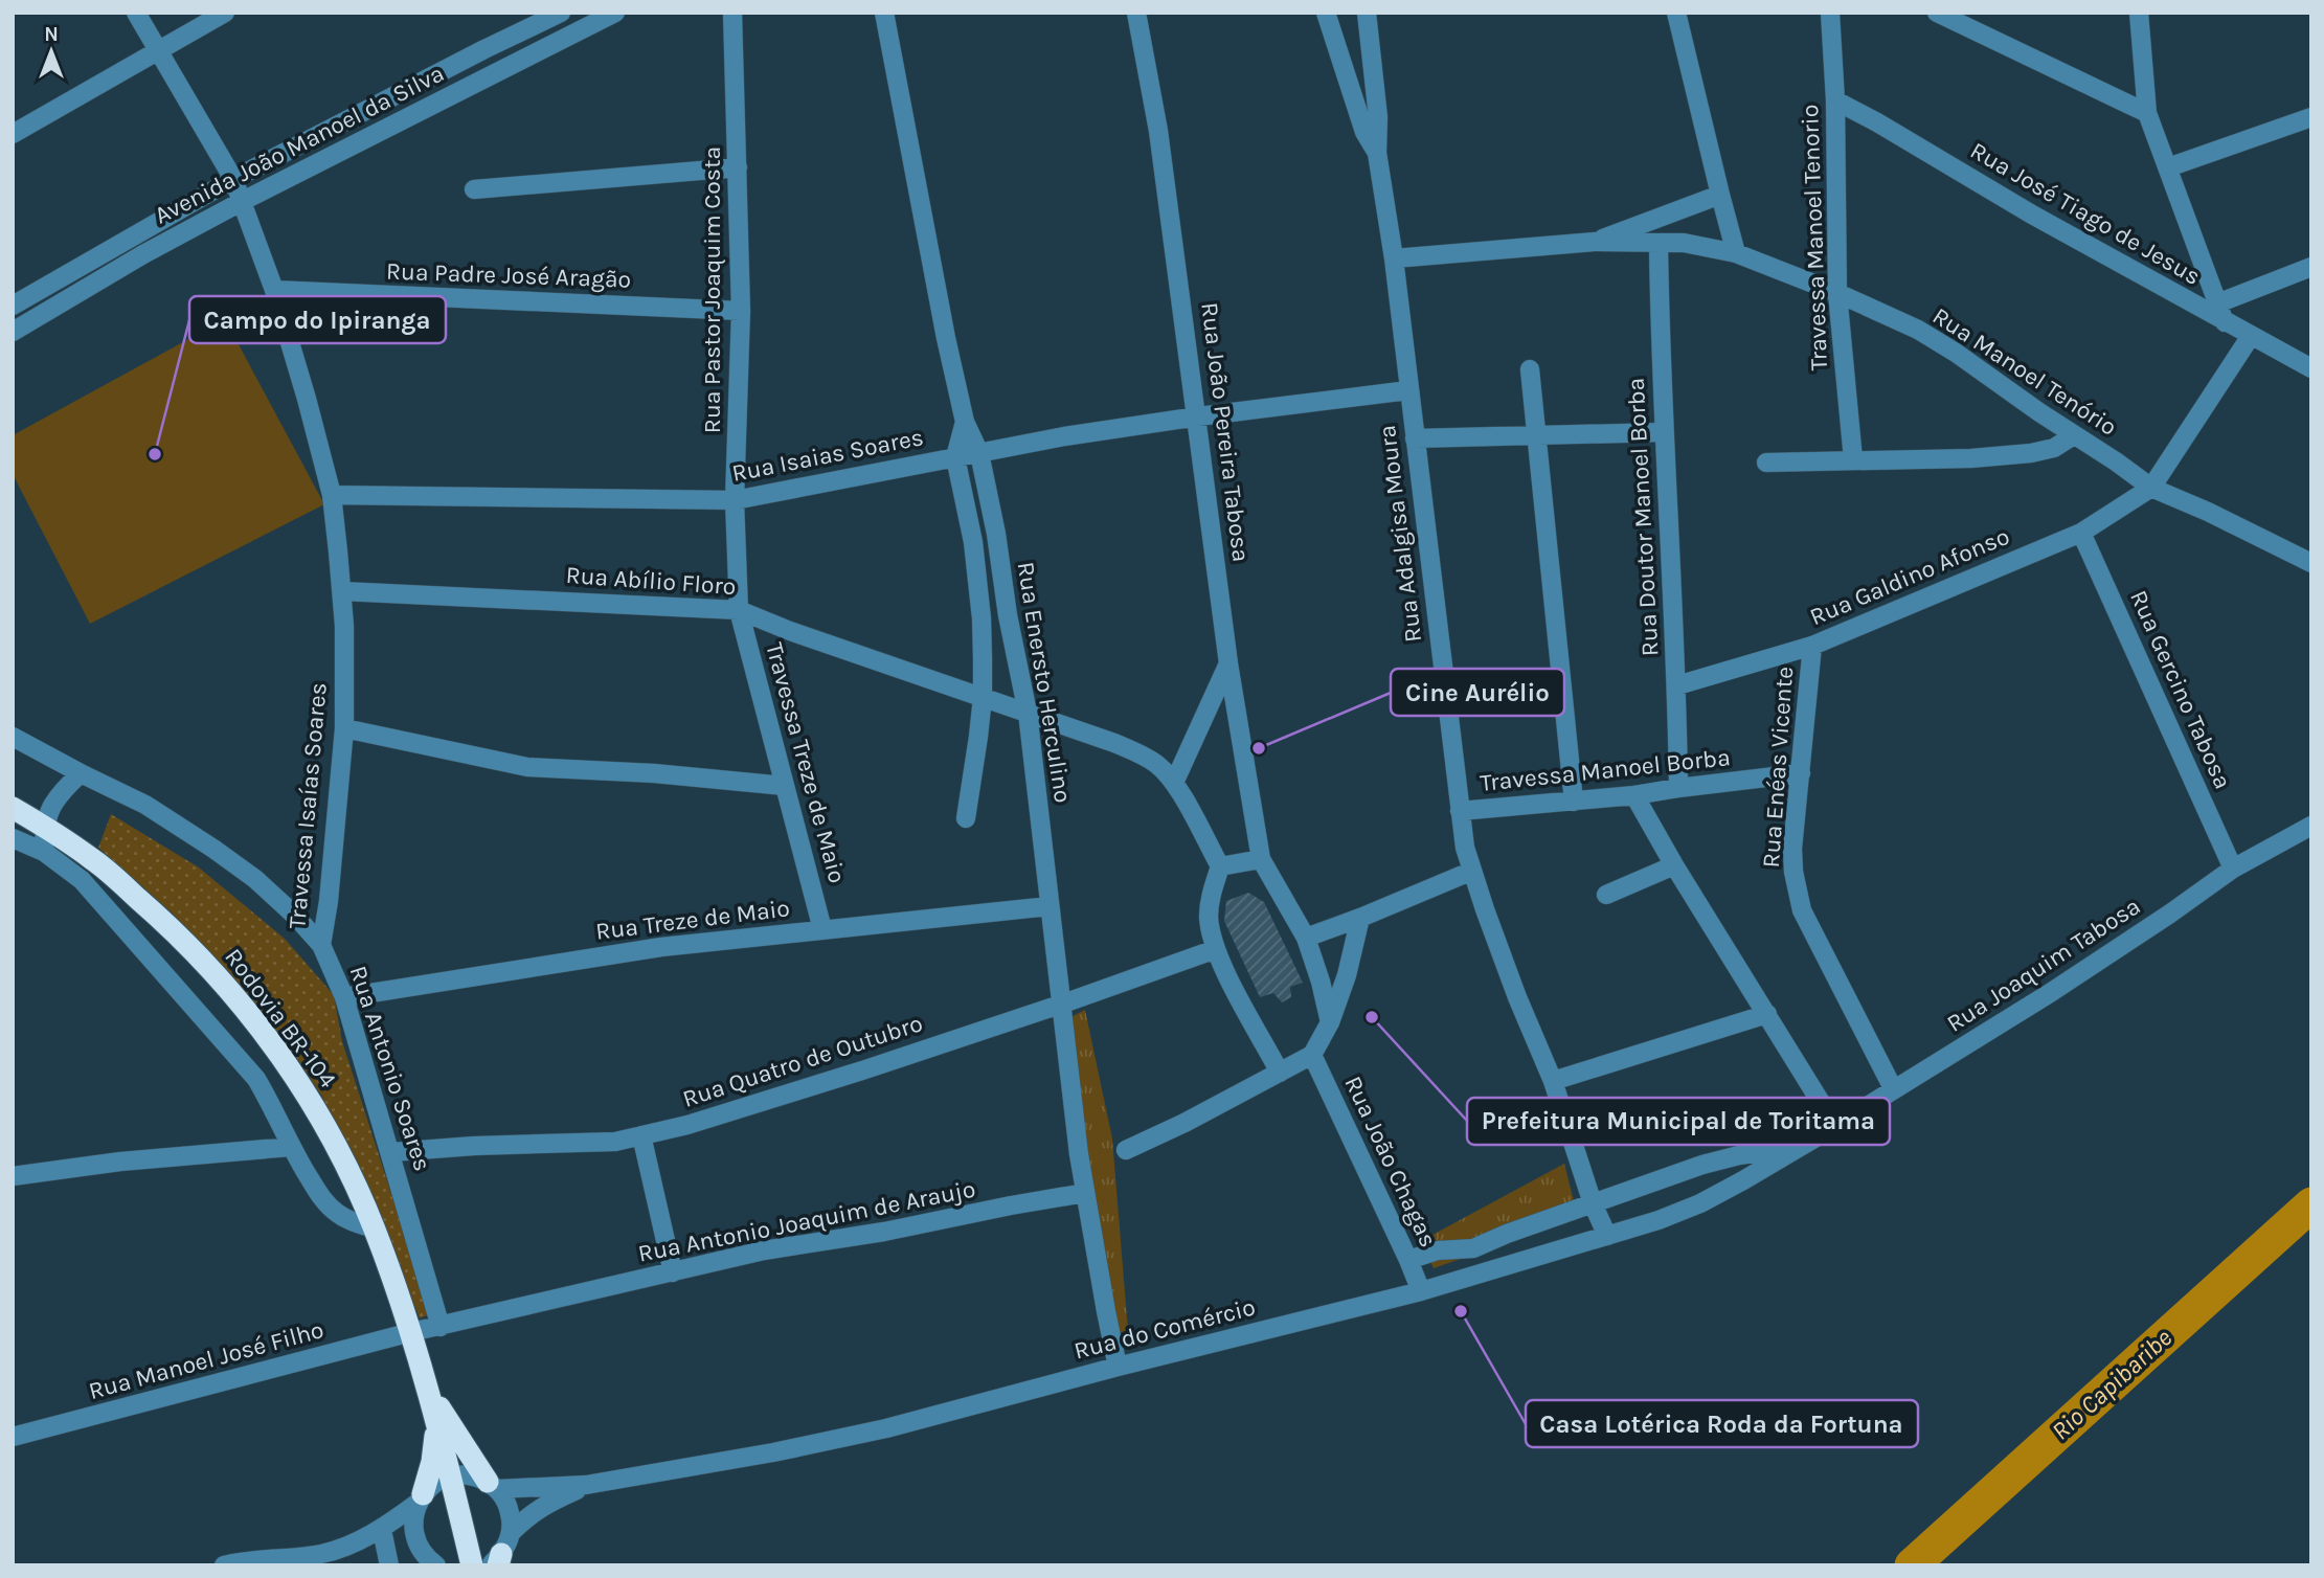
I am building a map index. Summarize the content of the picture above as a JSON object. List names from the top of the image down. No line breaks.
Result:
{"streets":{"highway":["Rodovia BR-104"],"street":["Avenida João Manoel da Silva","Rua José Tiago de Jesus","Travessa Manoel Tenorio","Rua Padre José Aragão","Rua Pastor Joaquim Costa","Rua Manoel Tenório","Rua João Pereira Tabosa","Rua Isaias Soares","Rua Doutor Manoel Borba","Rua Adalgisa Moura","Rua Galdino Afonso","Rua Abílio Floro","Rua Enersto Herculino","Rua Gercino Tabosa","Travessa Treze de Maio","Rua Enéas Vicente","Travessa Manoel Borba","Travessa Isaías Soares","Rua Treze de Maio","Rua Joaquim Tabosa","Rua Quatro de Outubro","Rua Antonio Soares","Rua João Chagas","Rua Antonio Joaquim de Araujo","Rua do Comércio","Rua Manoel José Filho"]},"crossings":[["Avenida João Manoel da Silva","Travessa Isaías Soares"],["Rua José Tiago de Jesus","Travessa Manoel Tenorio"],["Travessa Manoel Tenorio","Rua Manoel Tenório"],["Rua Padre José Aragão","Rua Pastor Joaquim Costa"],["Rua Padre José Aragão","Travessa Isaías Soares"],["Rua Pastor Joaquim Costa","Rua Isaias Soares"],["Rua Pastor Joaquim Costa","Rua Abílio Floro"],["Rua Pastor Joaquim Costa","Travessa Treze de Maio"],["Rua Manoel Tenório","Rua Doutor Manoel Borba"],["Rua Manoel Tenório","Rua Adalgisa Moura"],["Rua Manoel Tenório","Rua Galdino Afonso"],["Rua João Pereira Tabosa","Rua Isaias Soares"],["Rua Isaias Soares","Rua Adalgisa Moura"],["Rua Isaias Soares","Rua Enersto Herculino"],["Rua Isaias Soares","Travessa Isaías Soares"],["Rua Doutor Manoel Borba","Rua Galdino Afonso"],["Rua Doutor Manoel Borba","Travessa Manoel Borba"],["Rua Adalgisa Moura","Travessa Manoel Borba"],["Rua Adalgisa Moura","Rua Joaquim Tabosa"],["Rua Adalgisa Moura","Rua do Comércio"],["Rua Galdino Afonso","Rua Gercino Tabosa"],["Rua Galdino Afonso","Rua Enéas Vicente"],["Rua Abílio Floro","Rua Enersto Herculino"],["Rua Abílio Floro","Travessa Treze de Maio"],["Rua Abílio Floro","Travessa Isaías Soares"],["Rua Enersto Herculino","Rua Treze de Maio"],["Rua Enersto Herculino","Rua Quatro de Outubro"],["Rua Enersto Herculino","Rua Antonio Joaquim de Araujo"],["Rua Enersto Herculino","Rua do Comércio"],["Rua Gercino Tabosa","Rua Joaquim Tabosa"],["Travessa Treze de Maio","Rua Treze de Maio"],["Rua Enéas Vicente","Travessa Manoel Borba"],["Rua Enéas Vicente","Rua Joaquim Tabosa"],["Travessa Isaías Soares","Rua Antonio Soares"],["Rua Treze de Maio","Rua Antonio Soares"],["Rua Joaquim Tabosa","Rua do Comércio"],["Rodovia BR-104","Rua Antonio Joaquim de Araujo"],["Rodovia BR-104","Rua Manoel José Filho"],["Rua Quatro de Outubro","Rua Antonio Soares"],["Rua Antonio Soares","Rua Antonio Joaquim de Araujo"],["Rua João Chagas","Rua do Comércio"],["Rua Antonio Joaquim de Araujo","Rua Manoel José Filho"]],"water":["Rio Capibaribe"],"places":["Campo do Ipiranga","Cine Aurélio","Prefeitura Municipal de Toritama","Casa Lotérica Roda da Fortuna"],"north":"top"}
